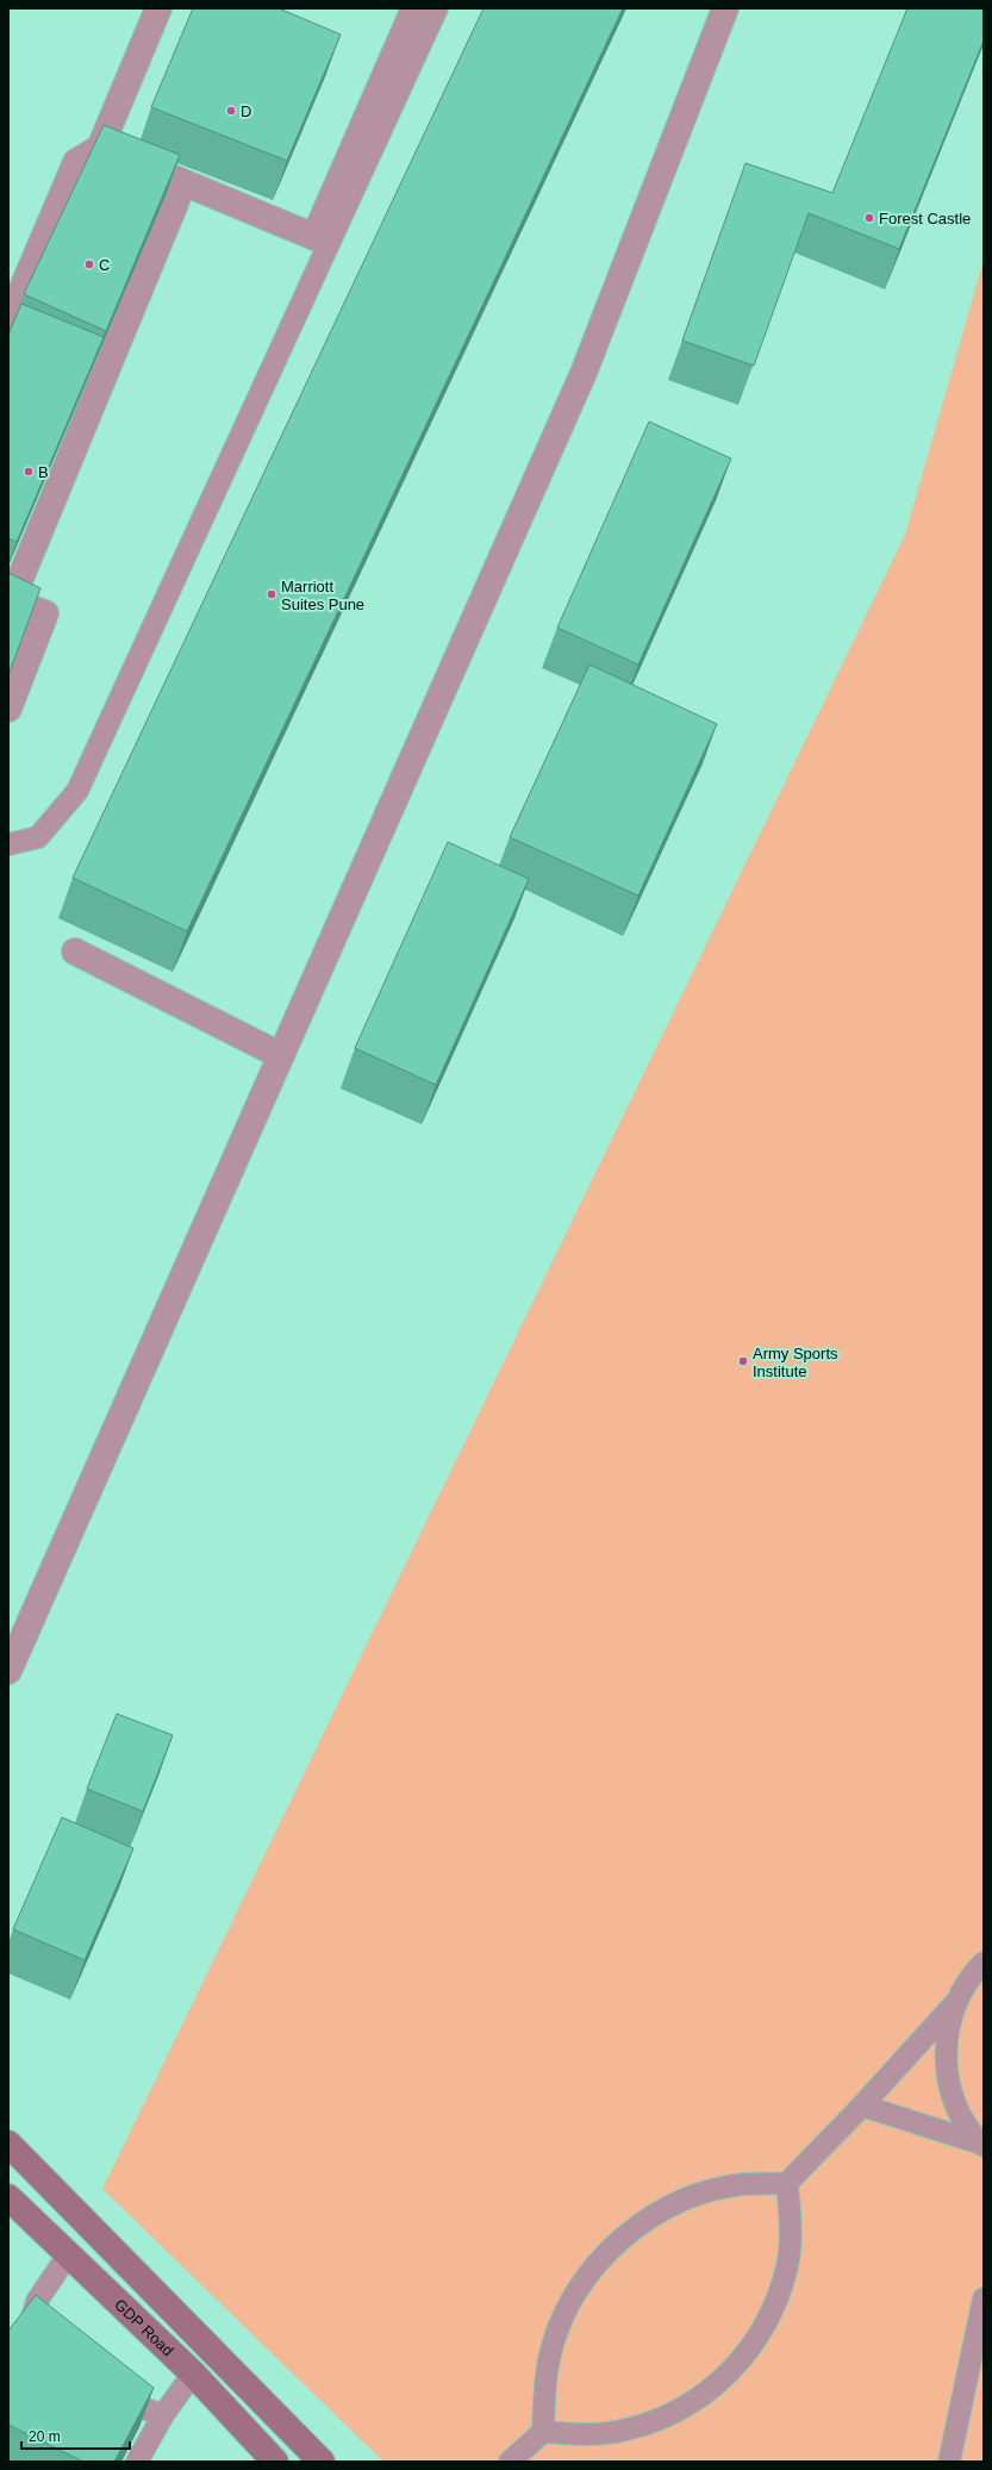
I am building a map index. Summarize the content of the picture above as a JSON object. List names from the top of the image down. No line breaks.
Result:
{"streets":{"main road":["GDP Road"]},"places":["D","Forest Castle","C","B","Marriott Suites Pune","Army Sports Institute"],"scale_bar":"20 m"}
